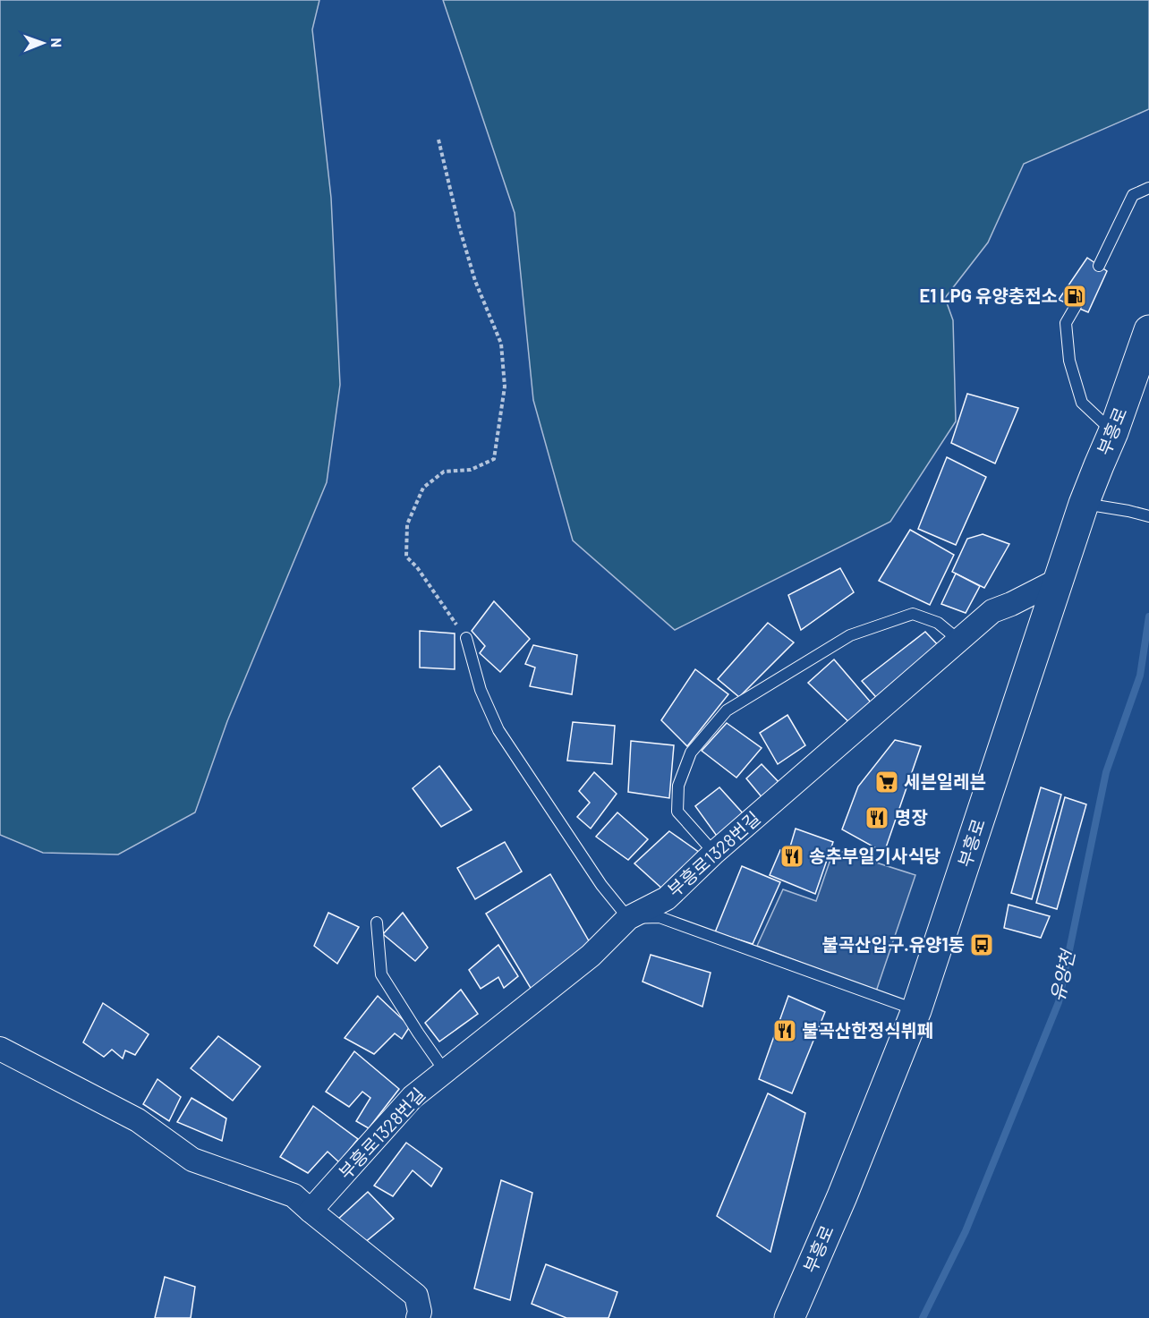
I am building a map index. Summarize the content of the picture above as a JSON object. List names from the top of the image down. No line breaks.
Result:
{"streets":{"main road":["부흥로"],"street":["부흥로1328번길"]},"crossings":[["부흥로","부흥로1328번길"]],"water":["유양천"],"places":{"fuel station":["E1 LPG 유양충전소"],"supermarket":["세븐일레븐"],"restaurant":["명장","송추부일기사식당","불곡산한정식뷔페"],"bus stop":["불곡산입구.유양1동"]},"north":"right"}
